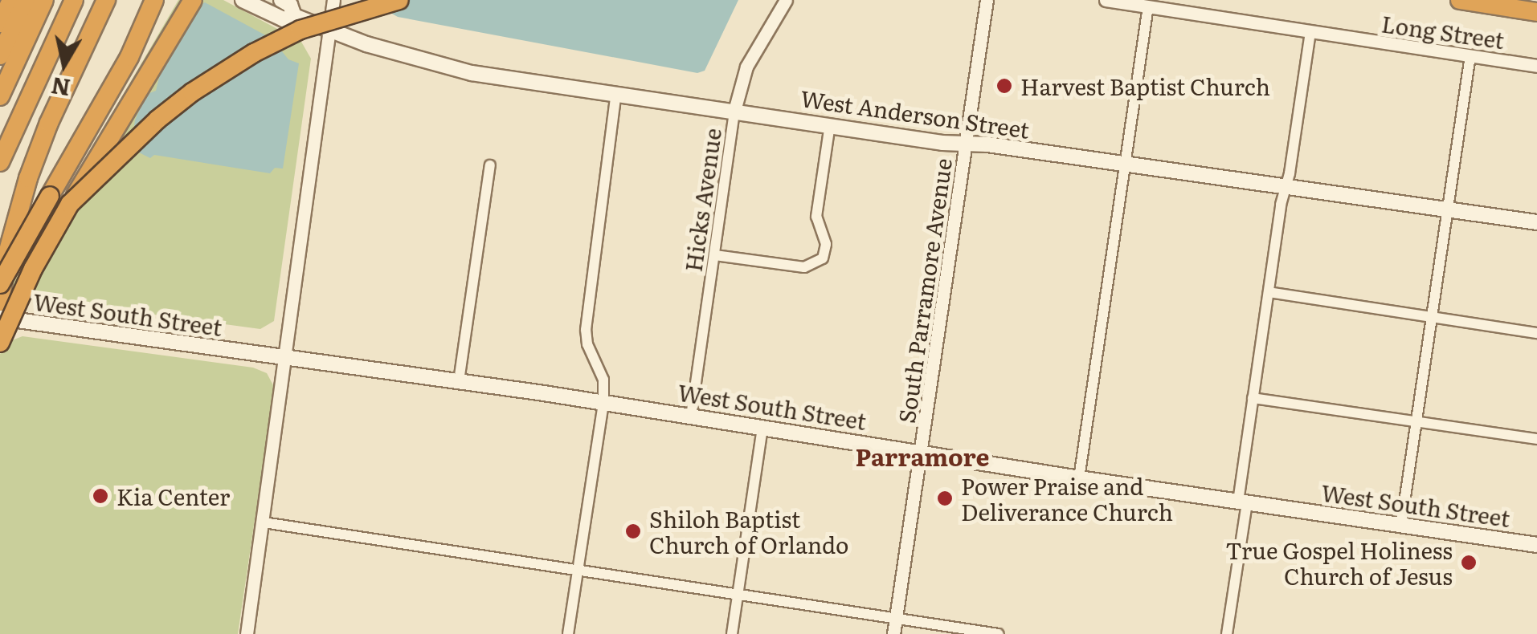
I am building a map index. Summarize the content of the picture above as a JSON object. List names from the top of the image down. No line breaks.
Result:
{"streets":{"main road":["West Anderson Street","West South Street"],"street":["Long Street","Hicks Avenue","South Parramore Avenue"]},"crossings":[["West Anderson Street","Hicks Avenue"],["West Anderson Street","South Parramore Avenue"],["Hicks Avenue","West South Street"],["South Parramore Avenue","West South Street"]],"districts":["Parramore"],"places":["Harvest Baptist Church","Kia Center","Power Praise and Deliverance Church","Shiloh Baptist Church of Orlando","True Gospel Holiness Church of Jesus"],"north":"bottom"}
